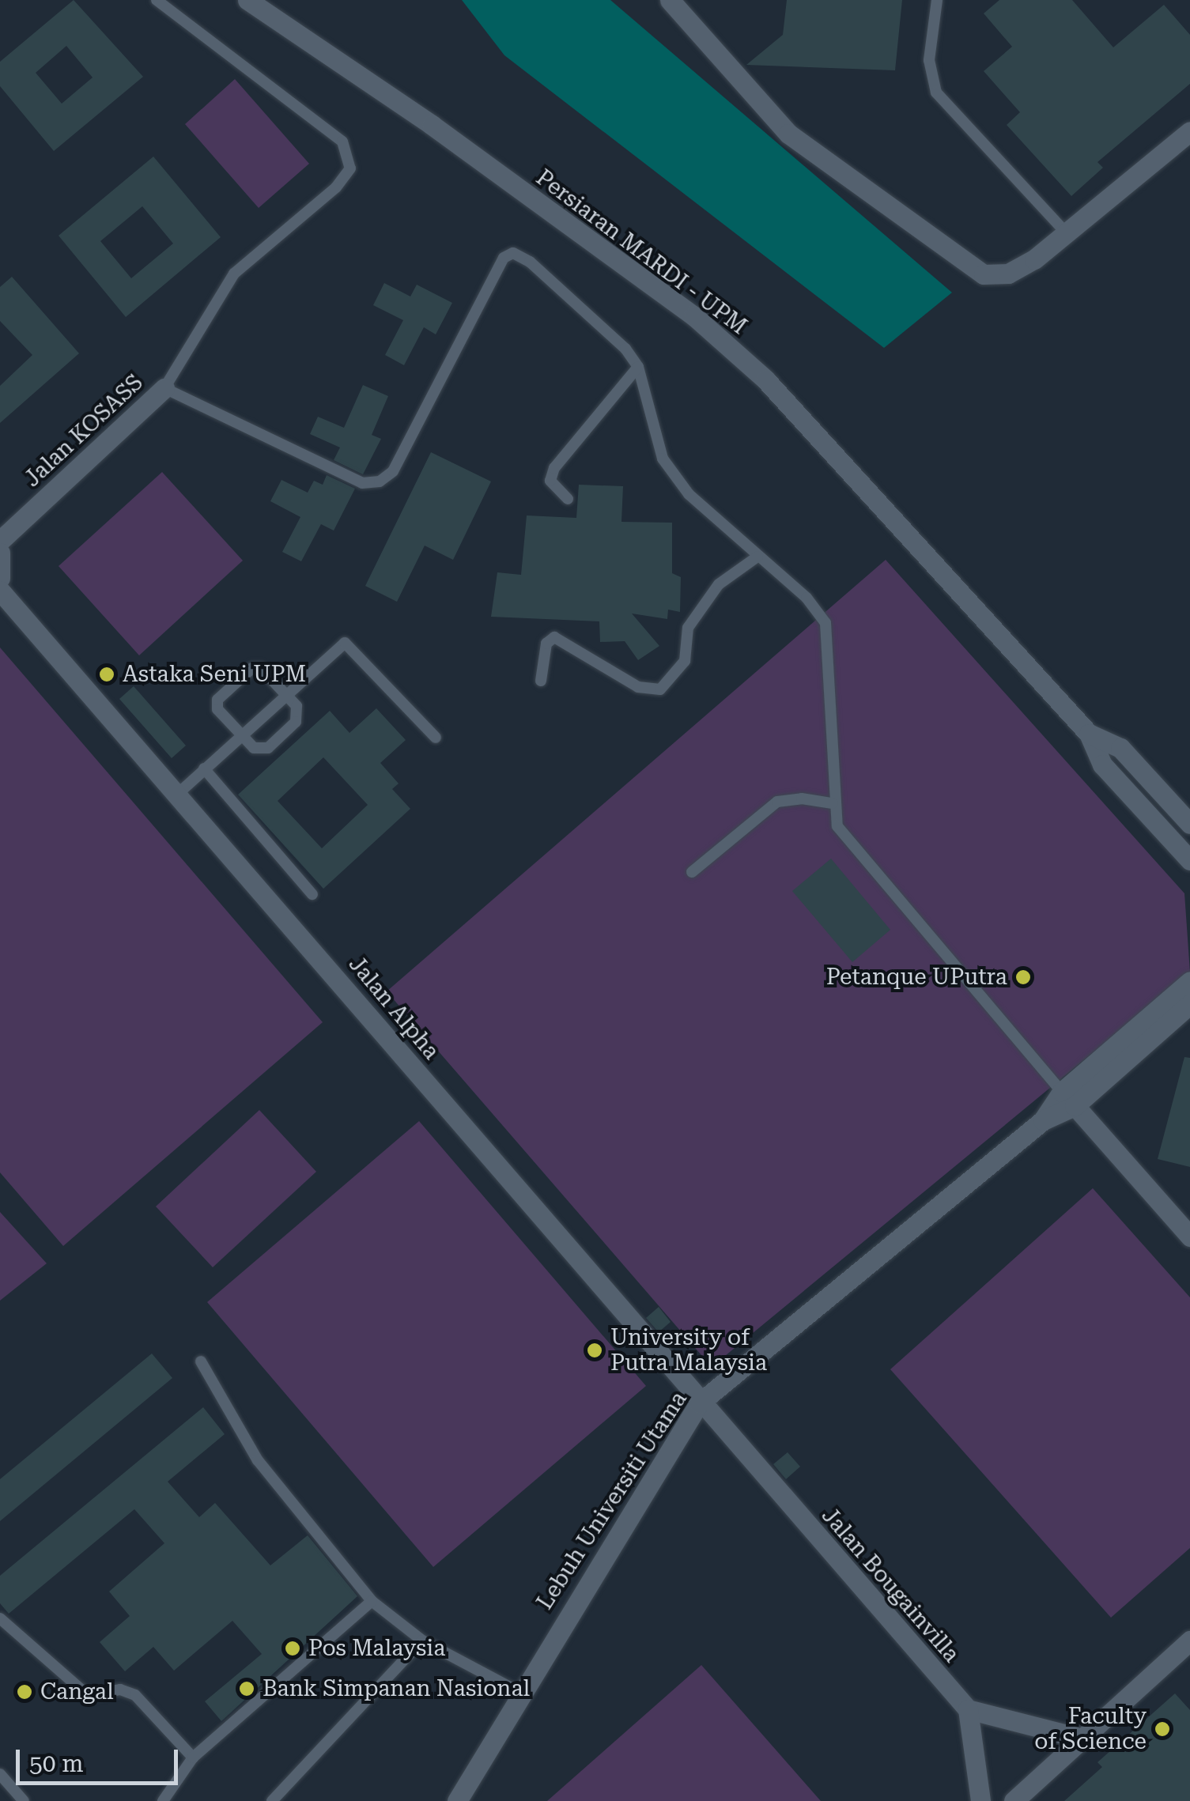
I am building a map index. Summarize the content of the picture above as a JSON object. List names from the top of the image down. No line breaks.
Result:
{"streets":{"street":["Persiaran MARDI - UPM","Jalan KOSASS","Jalan Alpha","Lebuh Universiti Utama","Jalan Bougainvilla"]},"crossings":[["Jalan Alpha","Lebuh Universiti Utama"],["Jalan Alpha","Jalan Bougainvilla"],["Lebuh Universiti Utama","Jalan Bougainvilla"]],"places":["Astaka Seni UPM","Petanque UPutra","University of Putra Malaysia","Pos Malaysia","Bank Simpanan Nasional","Cangal","Faculty of Science"],"scale_bar":"50 m"}
